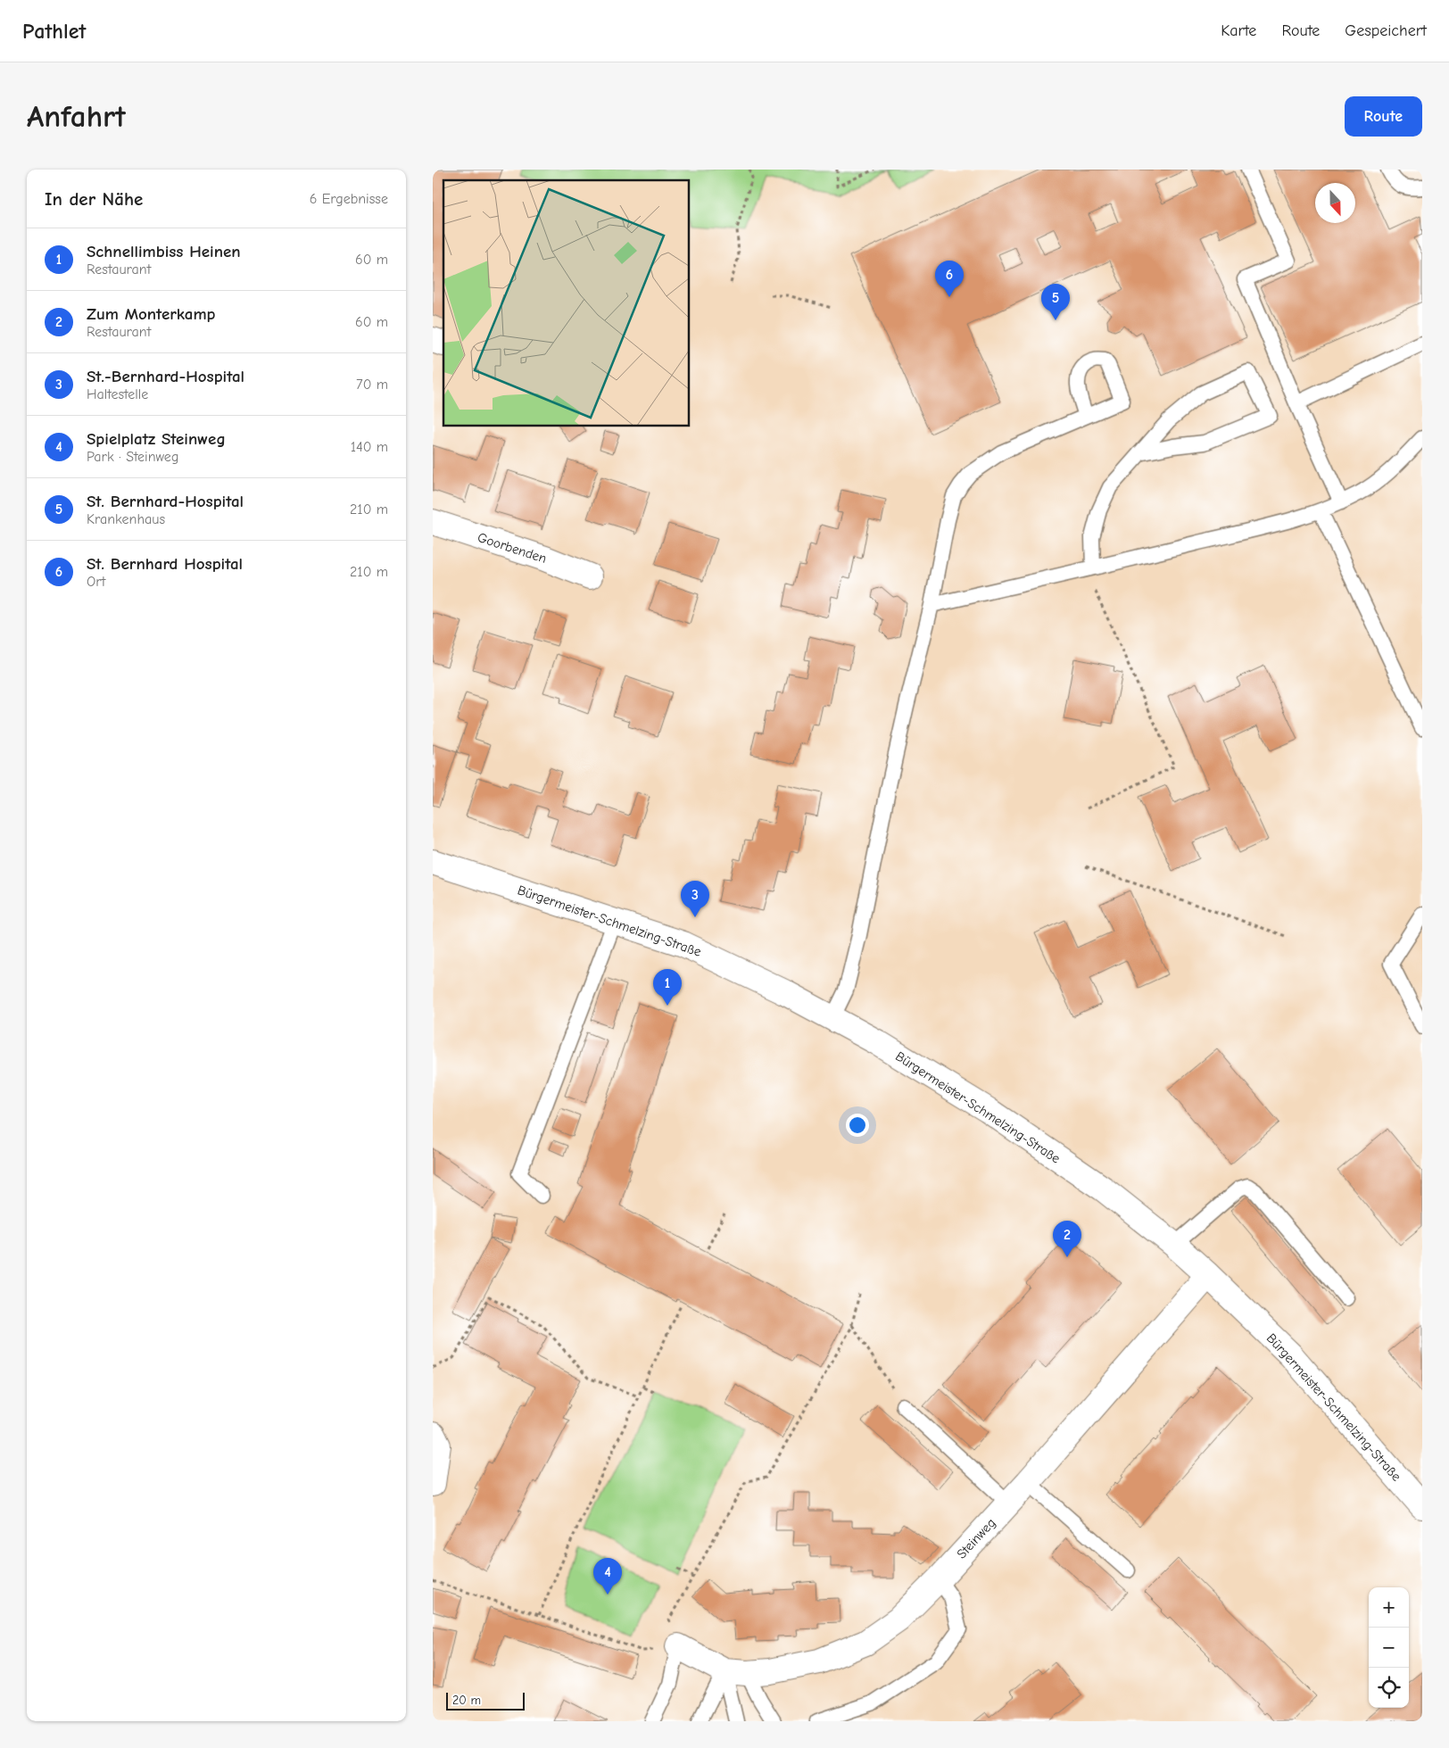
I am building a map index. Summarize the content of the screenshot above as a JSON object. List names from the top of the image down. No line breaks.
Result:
{"streets":{"street":["Goorbenden","Bürgermeister-Schmelzing-Straße","Steinweg"]},"crossings":[["Bürgermeister-Schmelzing-Straße","Steinweg"]],"scale_bar":"20 m","north":"bottom","page":{"header":"Pathlet","nav":["Karte","Route","Gespeichert"],"buttons":"Route","title":"Anfahrt","heading":["In der Nähe","6 Ergebnisse"],"list":[{"mark":"1","name":"Schnellimbiss Heinen","note":"Restaurant","value":"60 m"},{"mark":"2","name":"Zum Monterkamp","note":"Restaurant","value":"60 m"},{"mark":"3","name":"St.-Bernhard-Hospital","note":"Haltestelle","value":"70 m"},{"mark":"4","name":"Spielplatz Steinweg","note":"Park · Steinweg","value":"140 m"},{"mark":"5","name":"St. Bernhard-Hospital","note":"Krankenhaus","value":"210 m"},{"mark":"6","name":"St. Bernhard Hospital","note":"Ort","value":"210 m"}],"pins":["6","5","3","1","2","4"],"map_buttons":["+","−"],"scale":"20 m"}}
